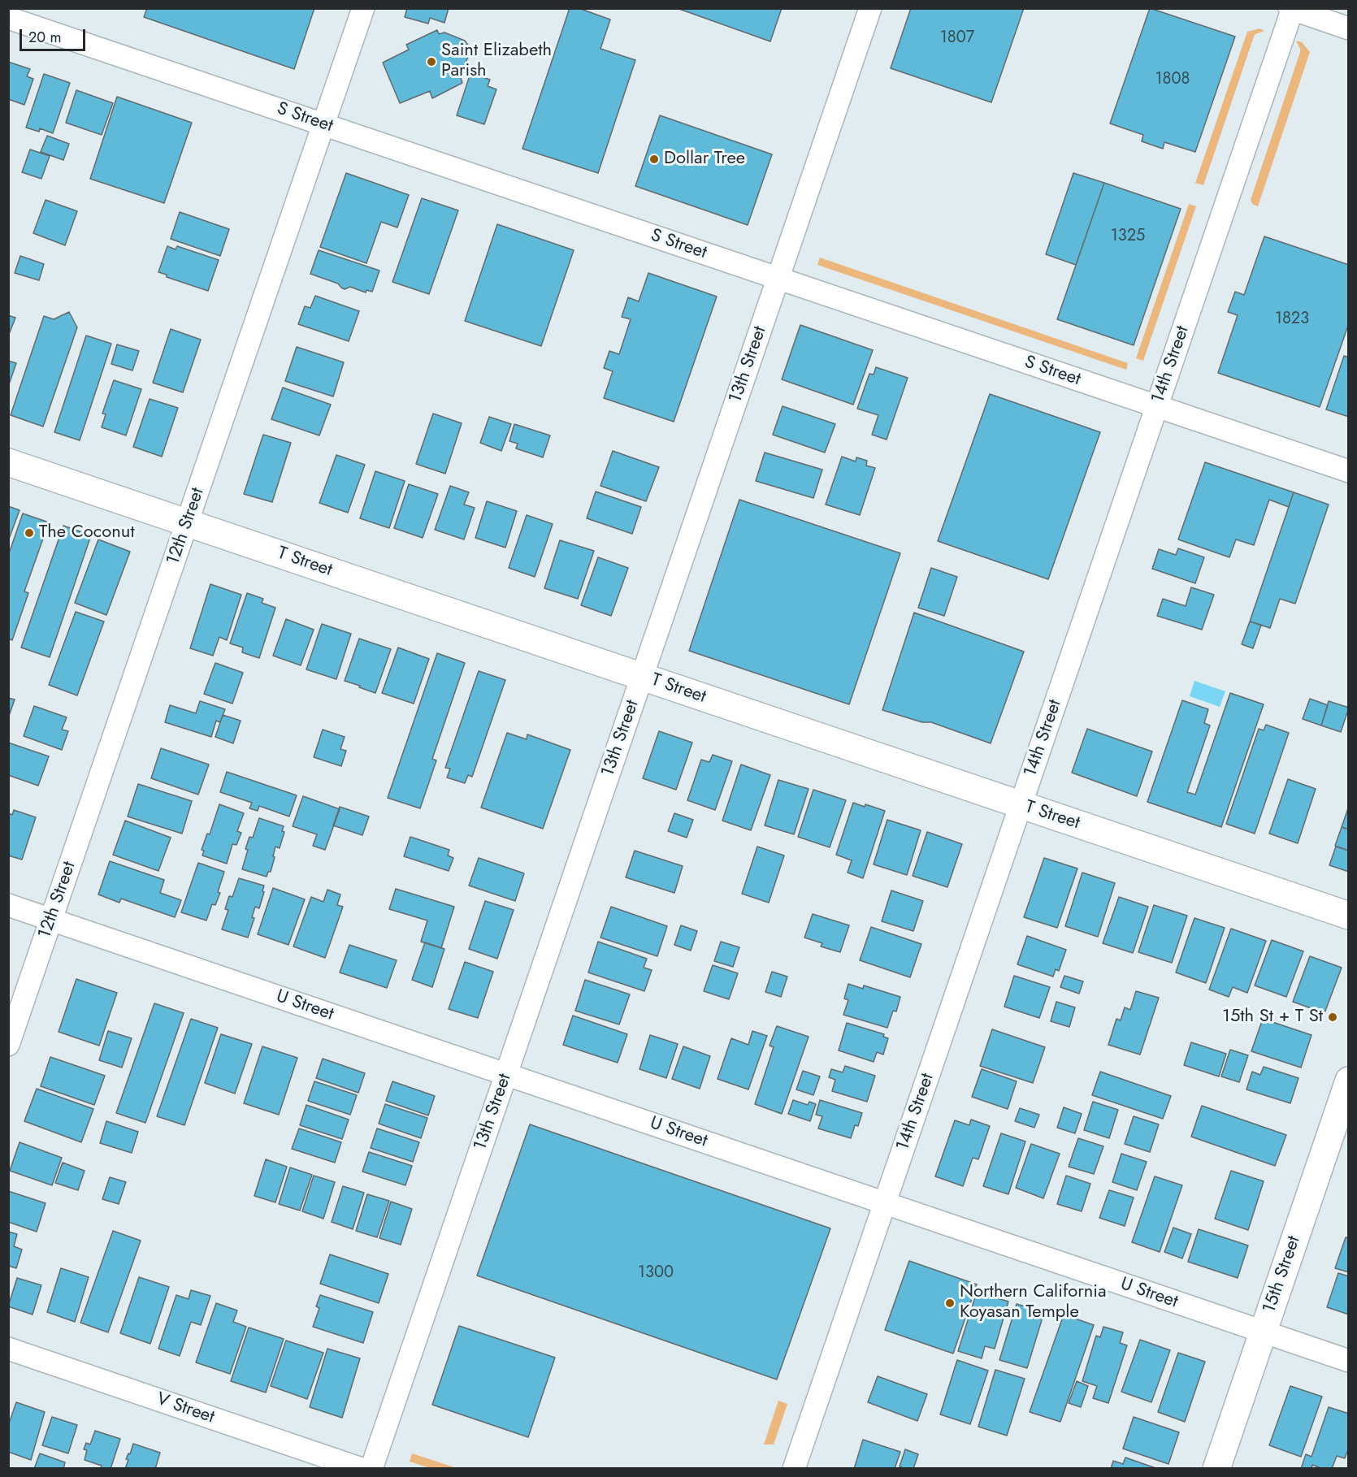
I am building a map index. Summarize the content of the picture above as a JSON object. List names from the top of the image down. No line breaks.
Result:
{"streets":{"street":["S Street","13th Street","14th Street","12th Street","T Street","U Street","15th Street","V Street"]},"crossings":[["S Street","13th Street"],["S Street","14th Street"],["S Street","12th Street"],["13th Street","T Street"],["13th Street","U Street"],["14th Street","T Street"],["14th Street","U Street"],["12th Street","T Street"],["12th Street","U Street"],["U Street","15th Street"]],"places":["Saint Elizabeth Parish","Dollar Tree","The Coconut","15th St + T St","Northern California Koyasan Temple"],"house_numbers":["1807","1808","1325","1823","1300"],"scale_bar":"20 m"}
